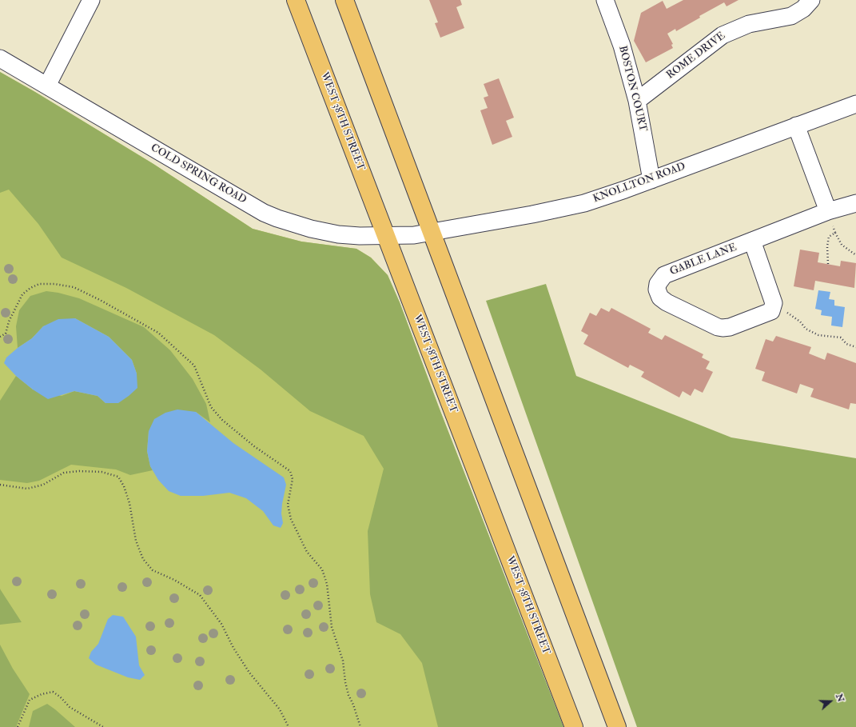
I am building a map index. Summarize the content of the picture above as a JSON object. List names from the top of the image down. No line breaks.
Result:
{"streets":{"main road":["WEST 38TH STREET"],"street":["ROME DRIVE","BOSTON COURT","COLD SPRING ROAD","KNOLLTON ROAD","GABLE LANE"]},"crossings":[["ROME DRIVE","BOSTON COURT"],["BOSTON COURT","KNOLLTON ROAD"],["WEST 38TH STREET","COLD SPRING ROAD"],["COLD SPRING ROAD","KNOLLTON ROAD"]],"north":"right"}
